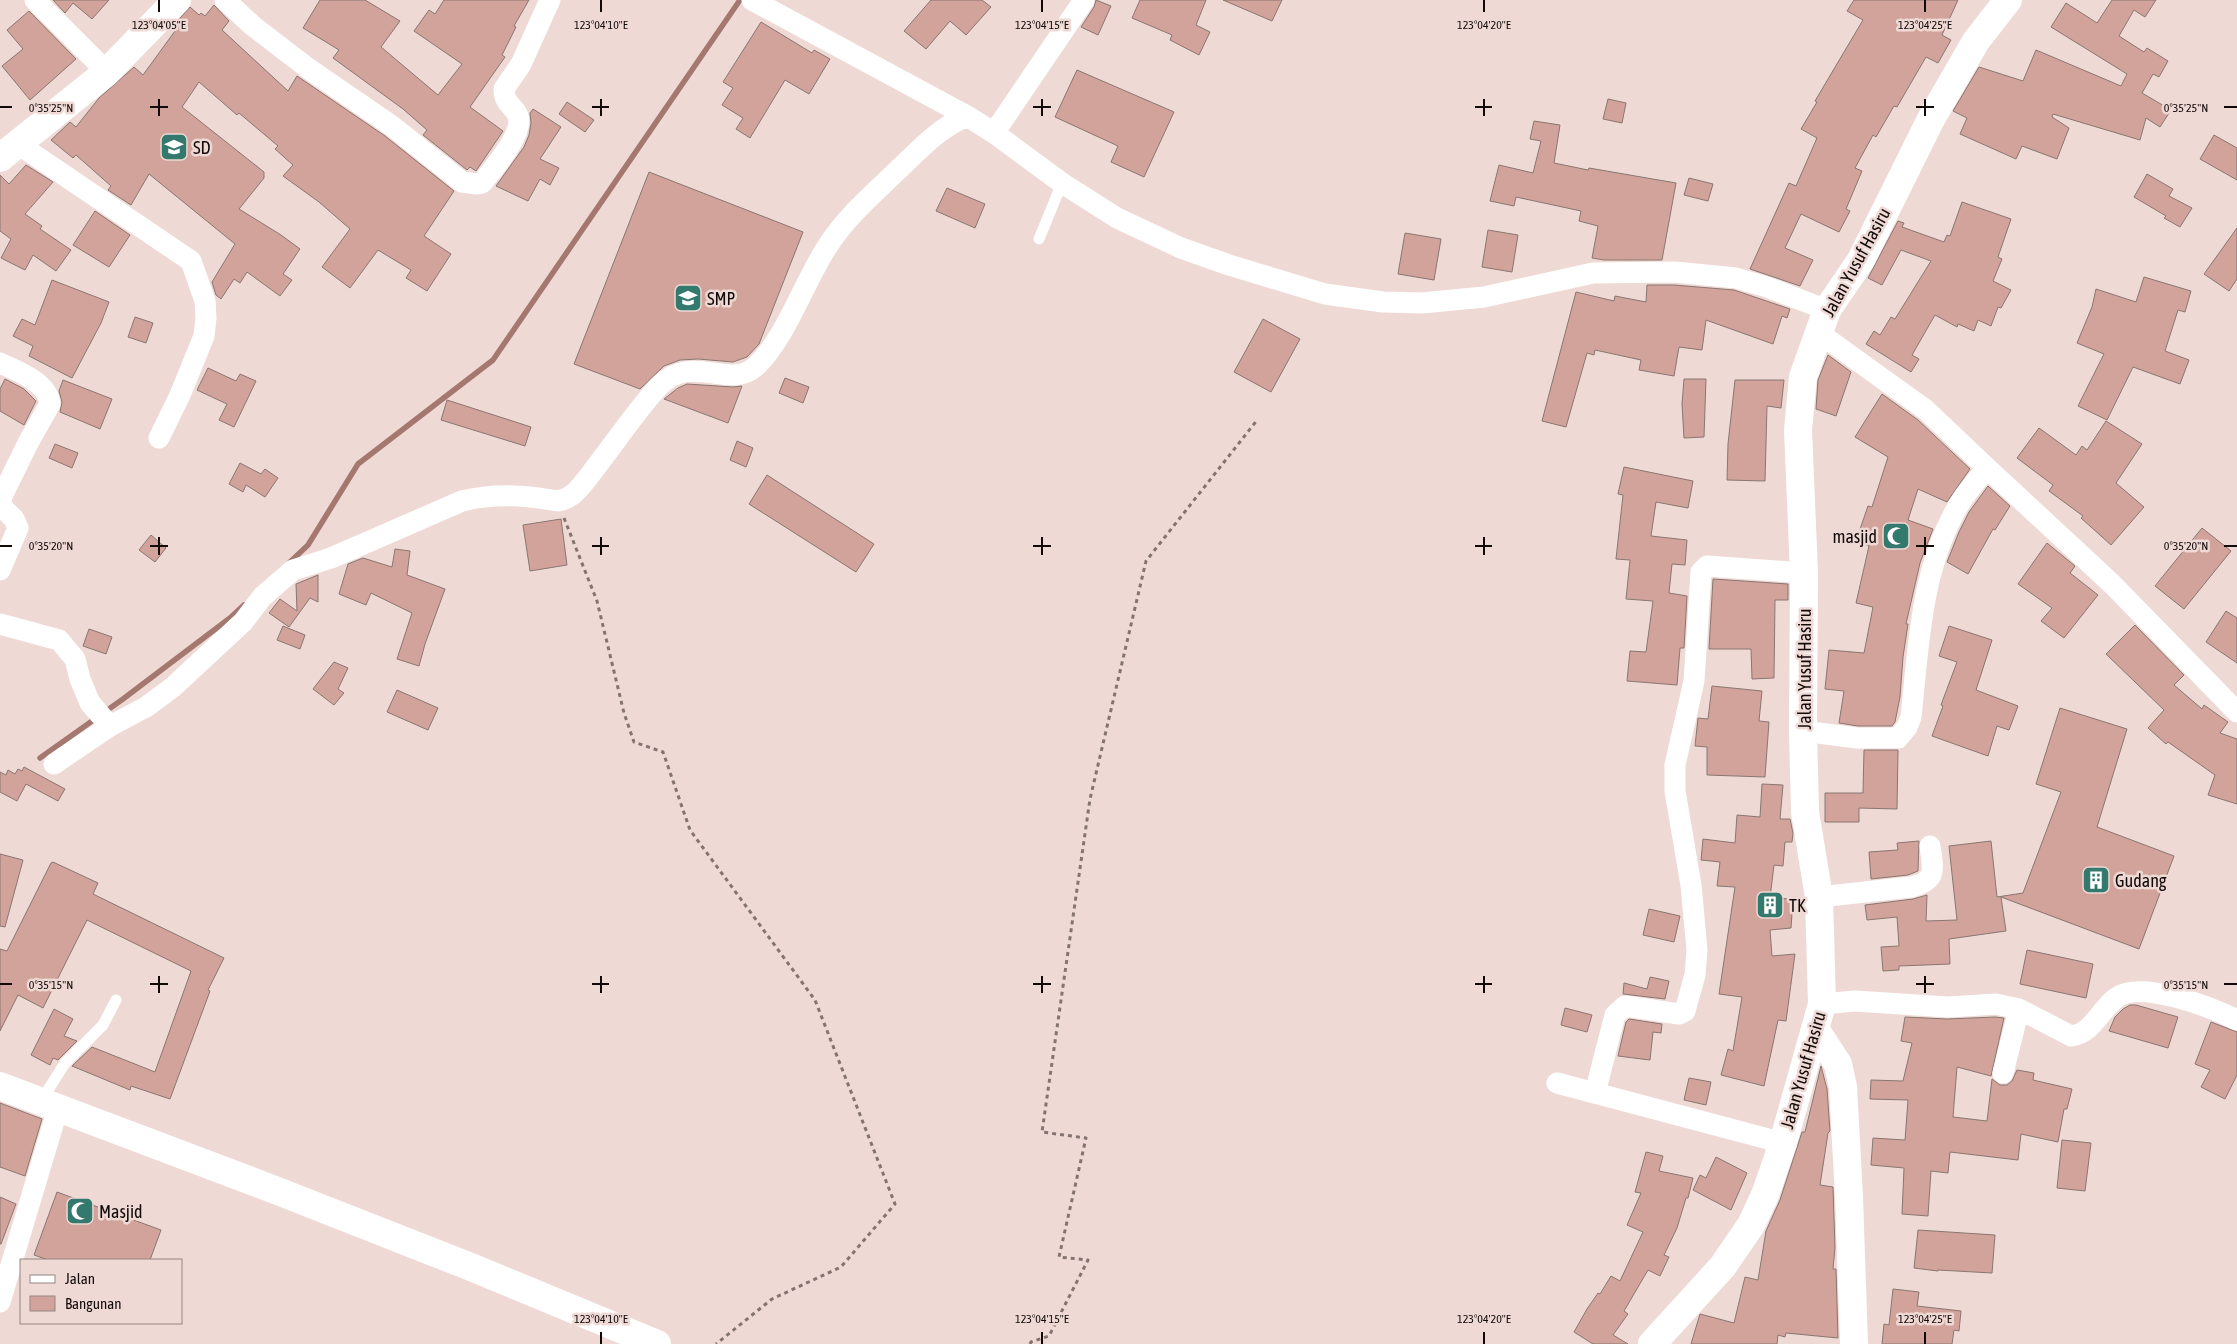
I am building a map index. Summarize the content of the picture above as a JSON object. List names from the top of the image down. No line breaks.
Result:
{"streets":{"main road":["Jalan Yusuf Hasiru"]},"places":{"school or university":["SD","SMP"],"mosque":["masjid","Masjid"],"building":["Gudang","TK"]},"legend":["Jalan","Bangunan"],"coordinates":["123°04'05\"E","123°04'10\"E","123°04'15\"E","123°04'20\"E","123°04'25\"E","0°35'25\"N","0°35'20\"N","0°35'15\"N"]}
